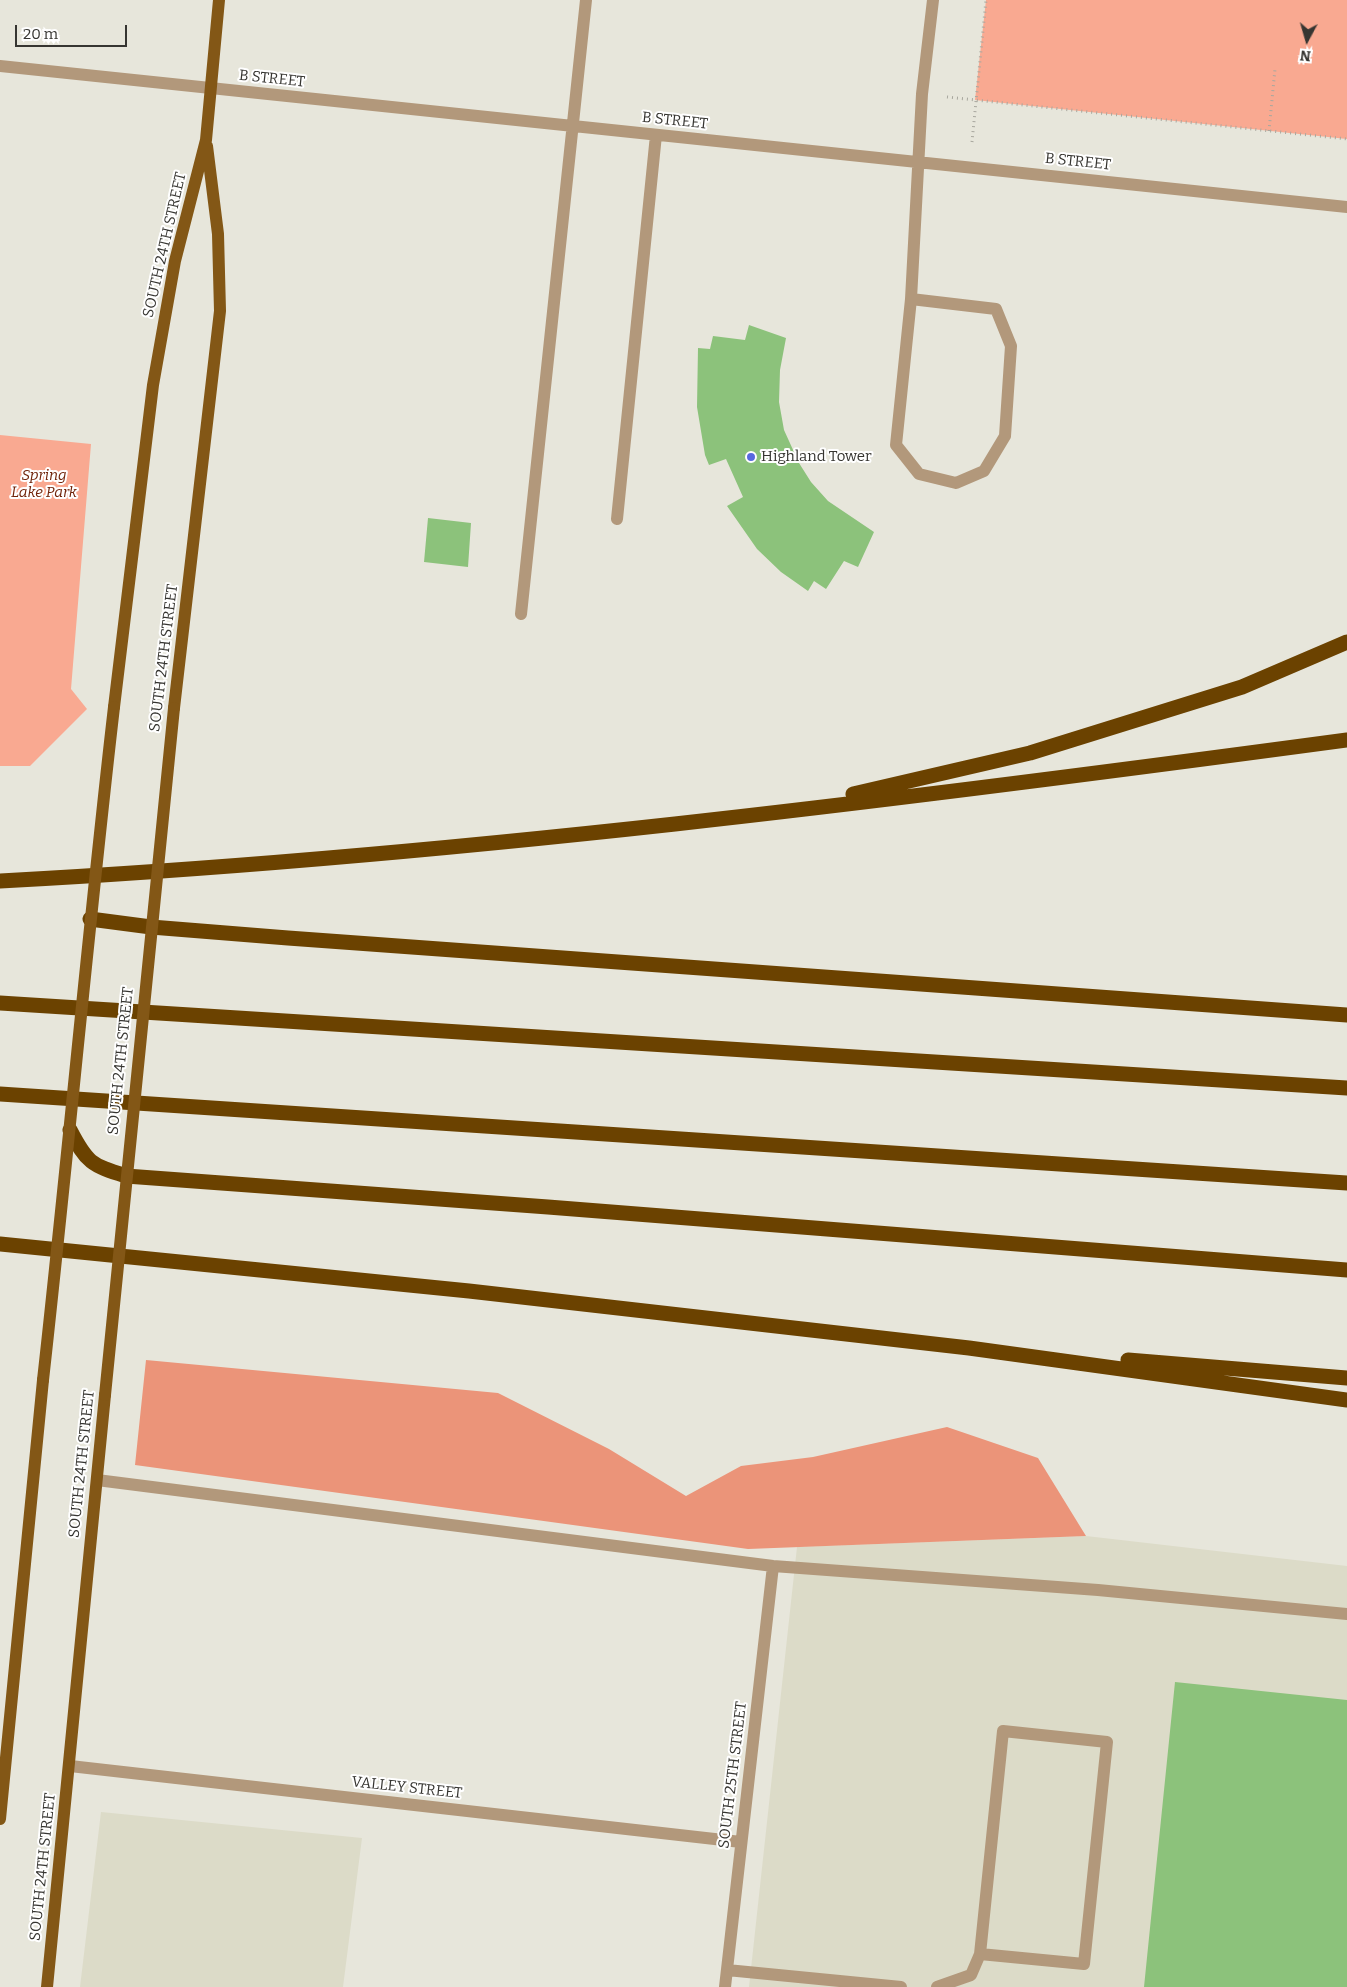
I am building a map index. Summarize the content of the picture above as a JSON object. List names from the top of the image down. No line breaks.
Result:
{"streets":{"main road":["SOUTH 24TH STREET"],"street":["B STREET","SOUTH 25TH STREET","VALLEY STREET"]},"crossings":[["B STREET","SOUTH 24TH STREET"],["SOUTH 24TH STREET","VALLEY STREET"],["SOUTH 25TH STREET","VALLEY STREET"]],"parks":["Spring Lake Park"],"places":["Highland Tower"],"scale_bar":"20 m","north":"bottom"}
